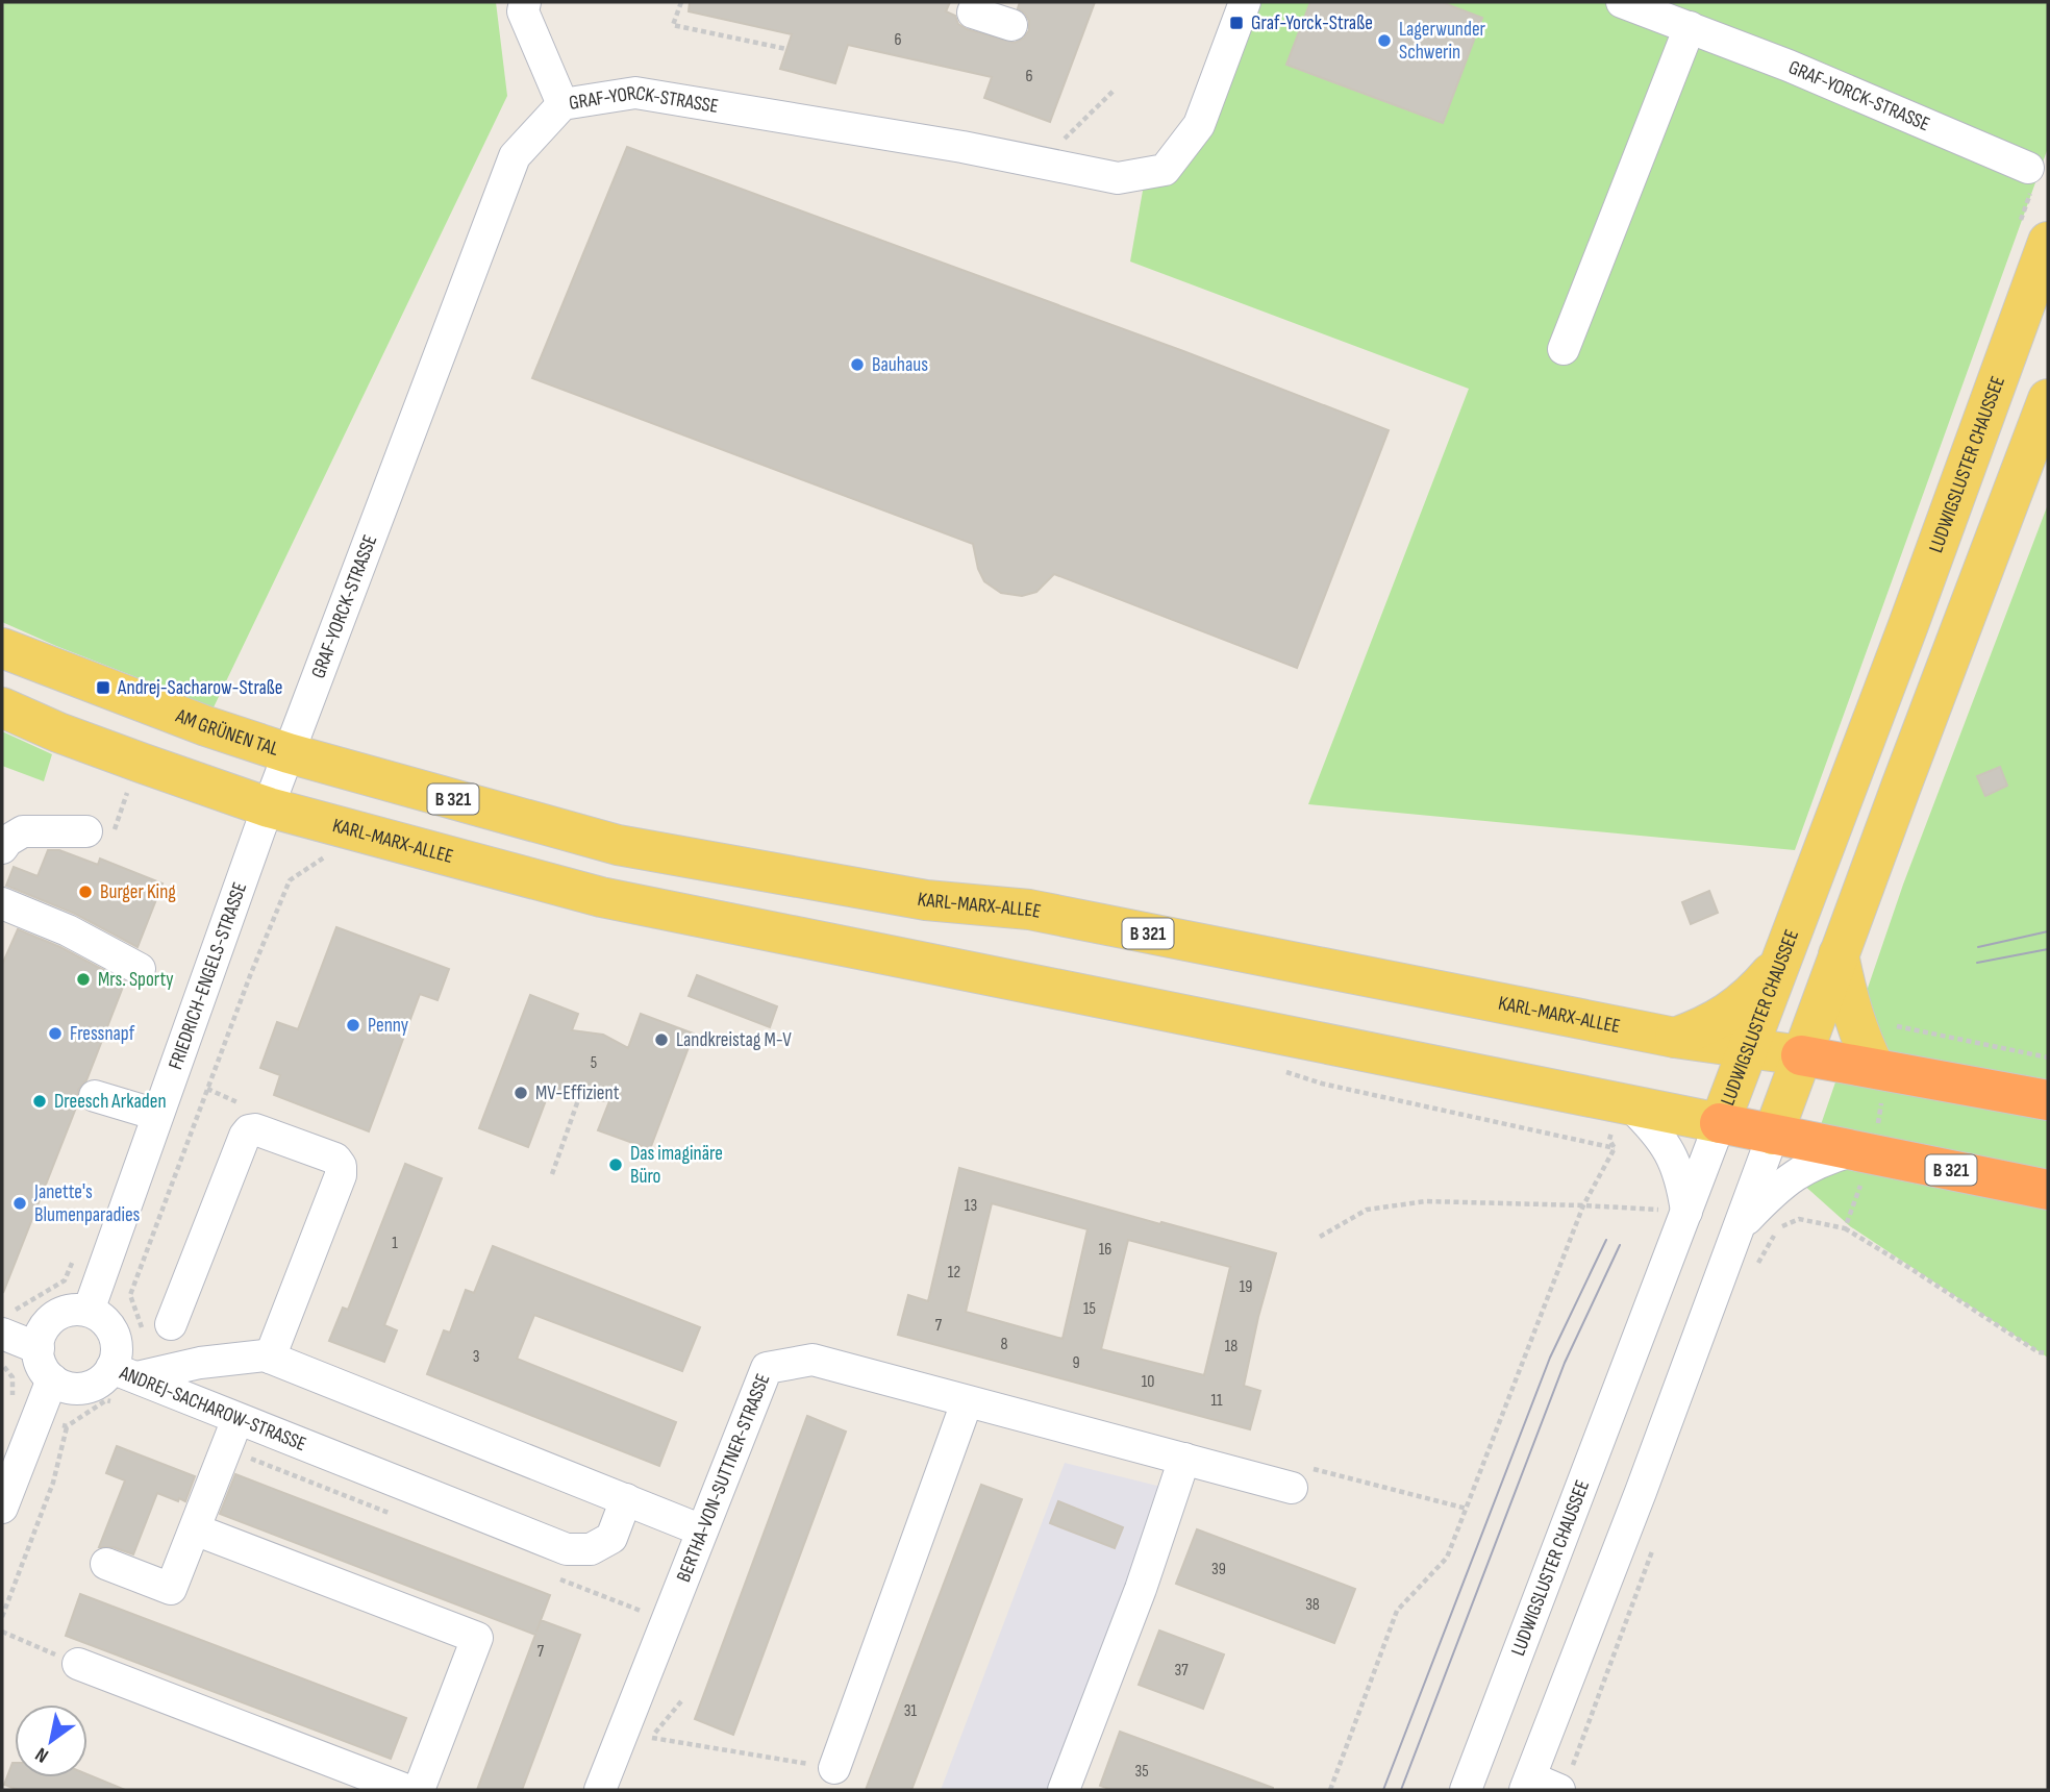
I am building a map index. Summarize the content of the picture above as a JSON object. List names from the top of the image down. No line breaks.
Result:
{"streets":{"highway":["B 321"],"main road":["LUDWIGSLUSTER CHAUSSEE","AM GRÜNEN TAL","KARL-MARX-ALLEE"],"street":["GRAF-YORCK-STRASSE","FRIEDRICH-ENGELS-STRASSE","ANDREJ-SACHAROW-STRASSE","BERTHA-VON-SUTTNER-STRASSE"]},"crossings":[["GRAF-YORCK-STRASSE","AM GRÜNEN TAL"],["GRAF-YORCK-STRASSE","B 321"],["GRAF-YORCK-STRASSE","KARL-MARX-ALLEE"],["GRAF-YORCK-STRASSE","FRIEDRICH-ENGELS-STRASSE"],["LUDWIGSLUSTER CHAUSSEE","B 321"],["AM GRÜNEN TAL","KARL-MARX-ALLEE"],["B 321","KARL-MARX-ALLEE"],["B 321","FRIEDRICH-ENGELS-STRASSE"],["KARL-MARX-ALLEE","FRIEDRICH-ENGELS-STRASSE"],["FRIEDRICH-ENGELS-STRASSE","ANDREJ-SACHAROW-STRASSE"],["ANDREJ-SACHAROW-STRASSE","BERTHA-VON-SUTTNER-STRASSE"]],"places":{"transit":["Graf-Yorck-Straße","Andrej-Sacharow-Straße"],"other":["Lagerwunder Schwerin","Bauhaus","Burger King","Mrs. Sporty","Penny","Fressnapf","Landkreistag M-V","MV-Effizient","Dreesch Arkaden","Das imaginäre Büro","Janette's Blumenparadies"]},"house_numbers":["6","6","5","13","1","16","12","19","15","7","8","18","3","9","10","11","39","38","7","37","31","35"],"north":"bottom left"}
